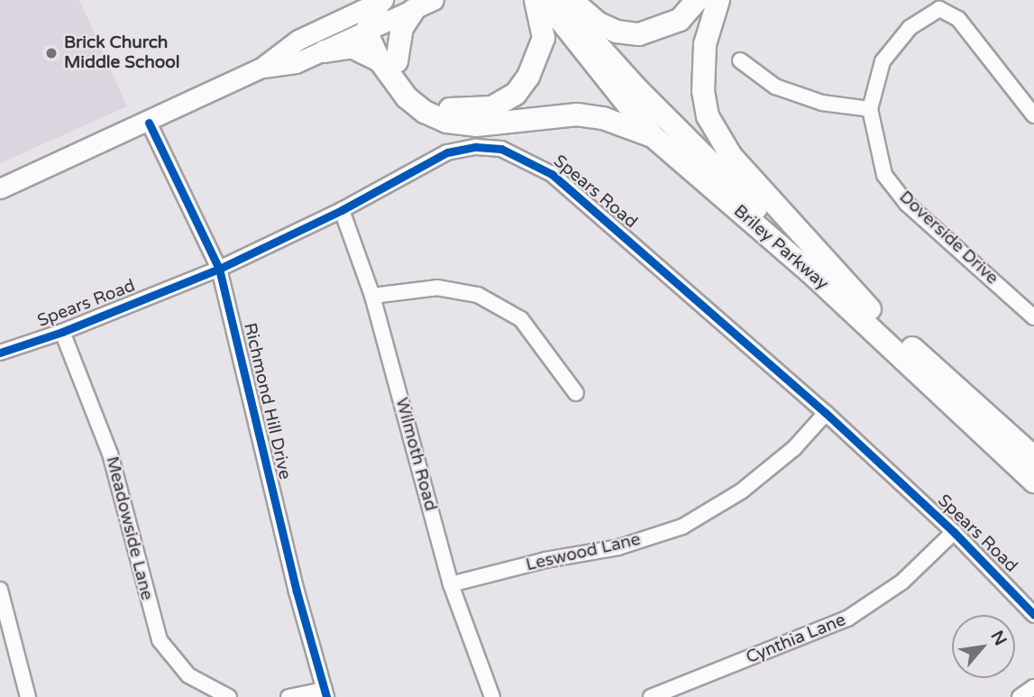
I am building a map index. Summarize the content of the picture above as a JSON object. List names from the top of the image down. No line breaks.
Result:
{"streets":{"highway":["Briley Parkway"],"street":["Spears Road","Doverside Drive","Richmond Hill Drive","Wilmoth Road","Meadowside Lane","Leswood Lane","Cynthia Lane"]},"crossings":[["Spears Road","Richmond Hill Drive"],["Spears Road","Wilmoth Road"],["Spears Road","Meadowside Lane"],["Spears Road","Leswood Lane"],["Spears Road","Cynthia Lane"],["Wilmoth Road","Leswood Lane"]],"places":["Brick Church Middle School"],"north":"top right"}
